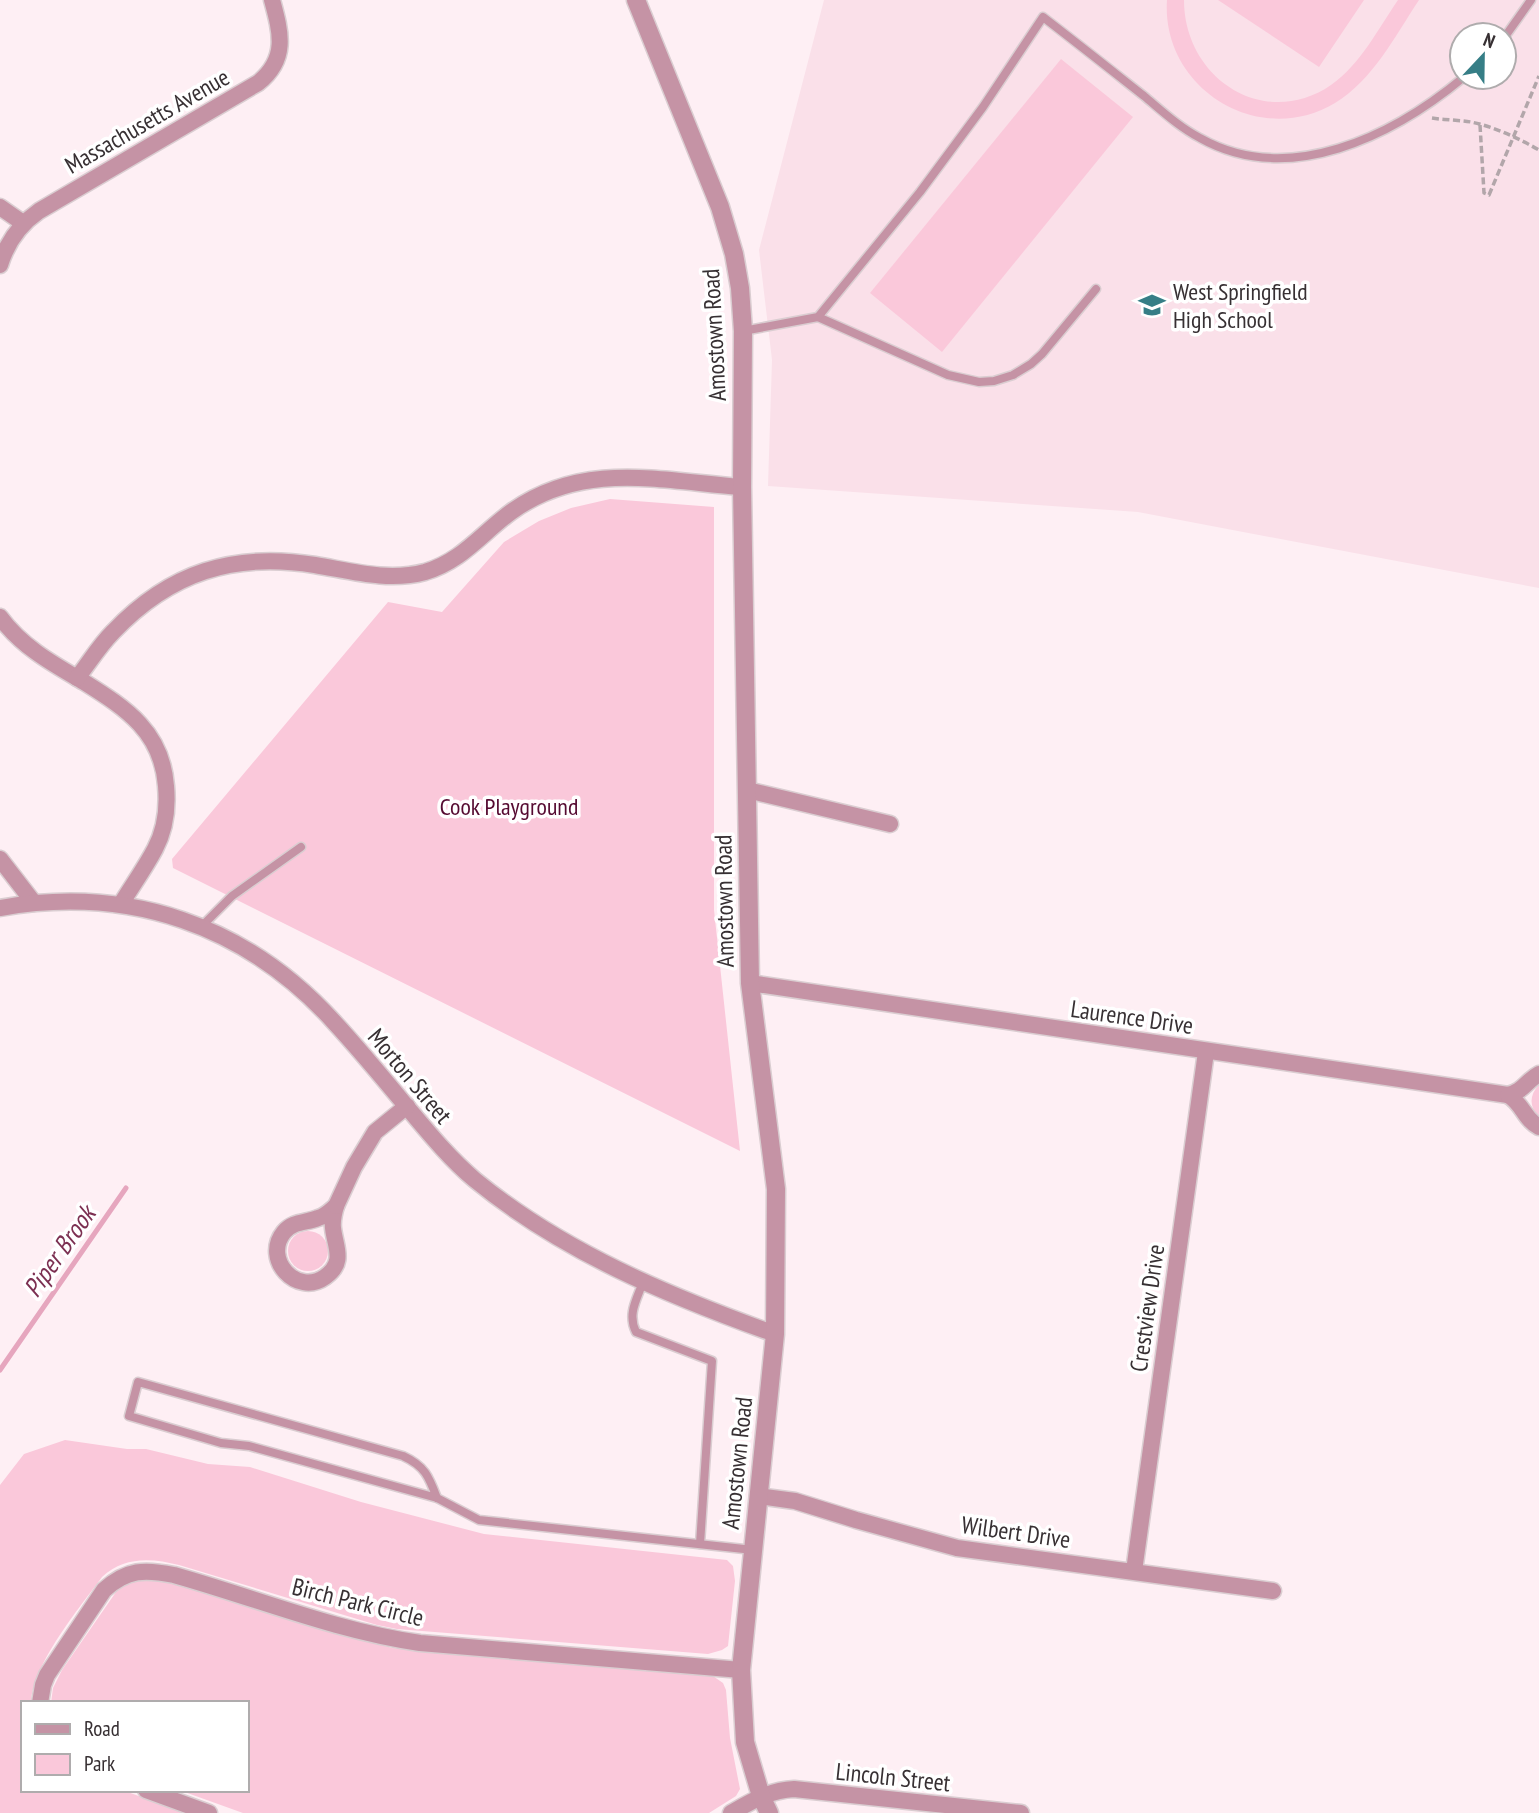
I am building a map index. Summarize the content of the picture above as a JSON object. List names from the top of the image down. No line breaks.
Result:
{"streets":{"street":["Massachusetts Avenue","Amostown Road","Laurence Drive","Morton Street","Crestview Drive","Wilbert Drive","Birch Park Circle","Lincoln Street"]},"crossings":[["Amostown Road","Laurence Drive"],["Amostown Road","Morton Street"],["Amostown Road","Wilbert Drive"],["Amostown Road","Birch Park Circle"],["Amostown Road","Lincoln Street"],["Laurence Drive","Crestview Drive"],["Crestview Drive","Wilbert Drive"]],"water":["Piper Brook"],"parks":["Cook Playground"],"places":{"school or university":["West Springfield High School"]},"legend":["Road","Park"],"north":"top"}
